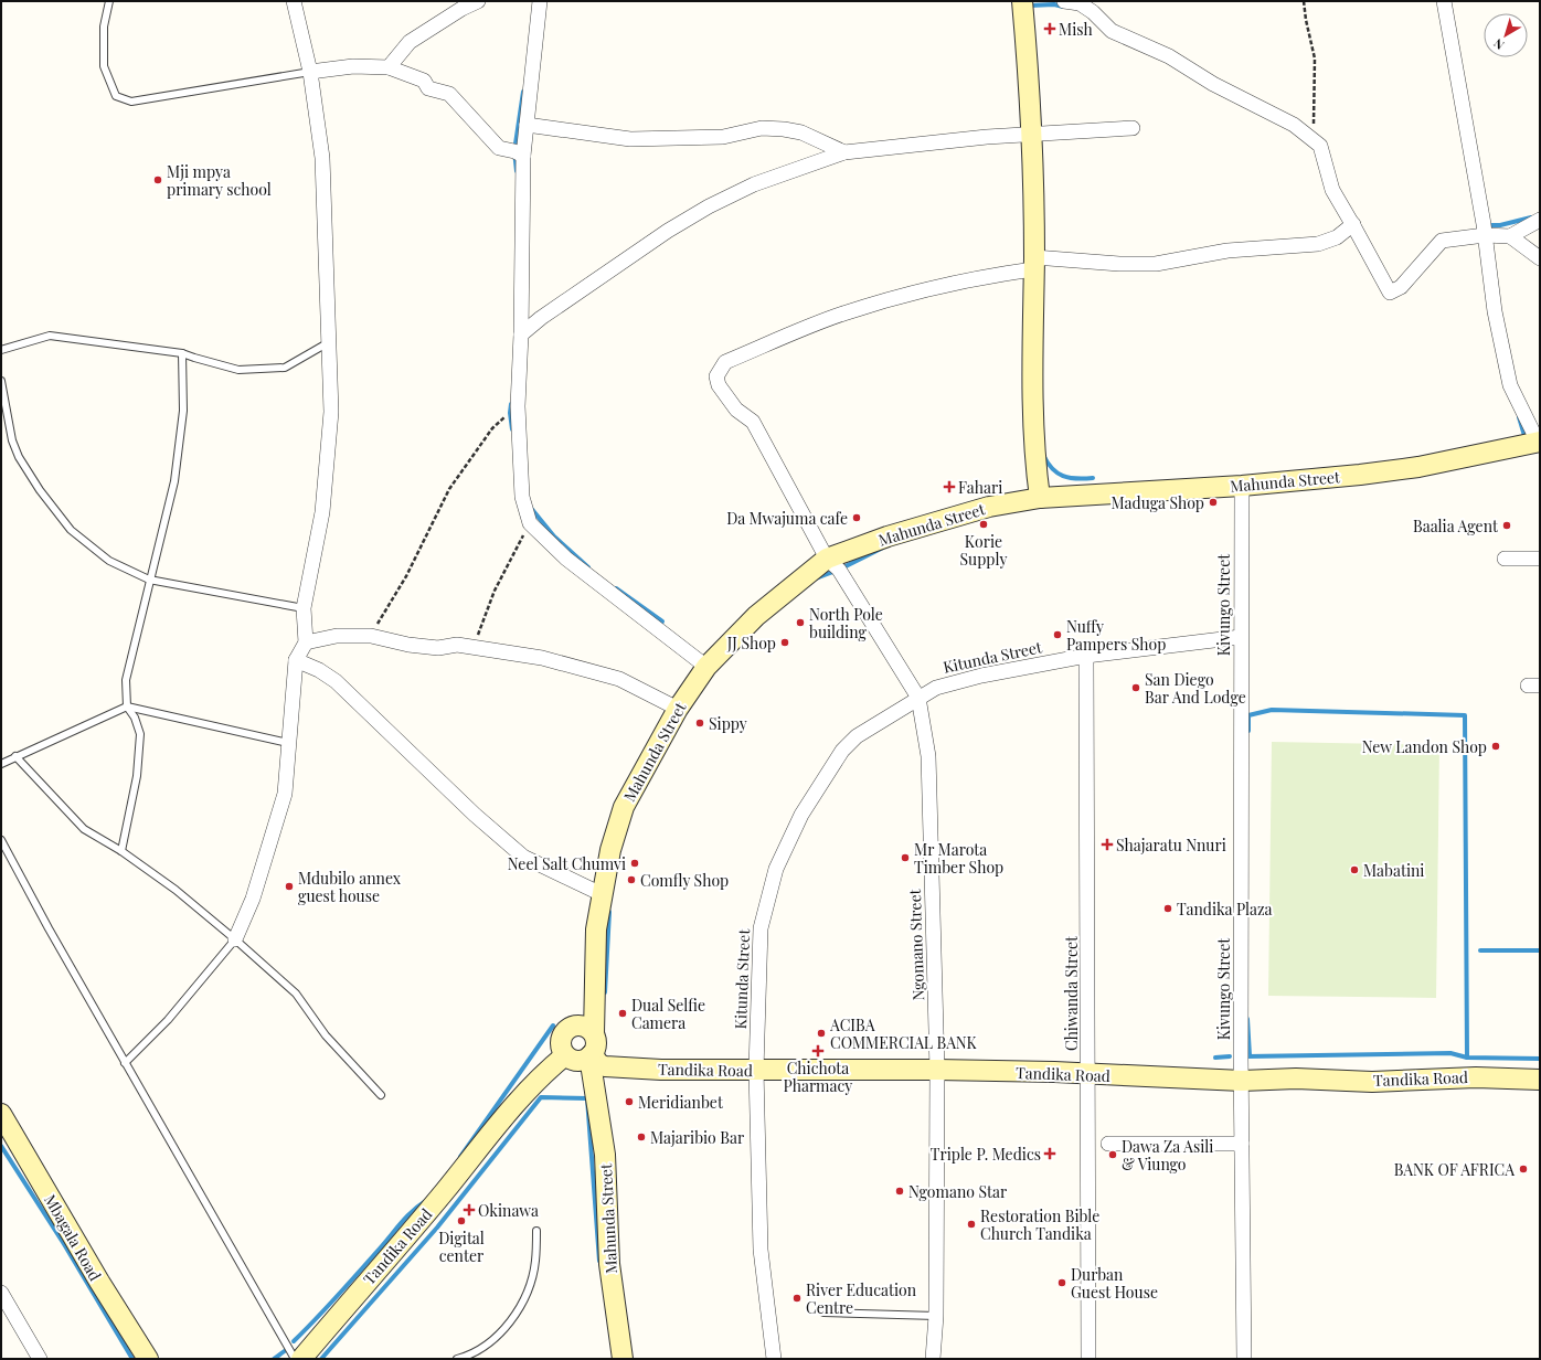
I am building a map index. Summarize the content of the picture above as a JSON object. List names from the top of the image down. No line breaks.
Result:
{"streets":{"street":["Mahunda Street","Kivungo Street","Kitunda Street","Ngomano Street","Chiwanda Street","Tandika Road","Mbagala Road"]},"crossings":[["Mahunda Street","Kivungo Street"],["Mahunda Street","Ngomano Street"],["Mahunda Street","Tandika Road"],["Kivungo Street","Kitunda Street"],["Kivungo Street","Tandika Road"],["Kitunda Street","Ngomano Street"],["Kitunda Street","Chiwanda Street"],["Kitunda Street","Tandika Road"],["Ngomano Street","Tandika Road"],["Chiwanda Street","Tandika Road"]],"places":{"health":["Mish","Fahari","Shajaratu Nnuri","Chichota Pharmacy","Triple P. Medics","Okinawa"],"other":["Mji mpya primary school","Maduga Shop","Da Mwajuma cafe","Korie Supply","Baalia Agent","North Pole building","Nuffy Pampers Shop","JJ Shop","San Diego Bar And Lodge","Sippy","New Landon Shop","Mr Marota Timber Shop","Neel Salt Chumvi","Mabatini","Comfly Shop","Mdubilo annex guest house","Tandika Plaza","Dual Selfie Camera","ACIBA COMMERCIAL BANK","Meridianbet","Majaribio Bar","Dawa Za Asili & Viungo","BANK OF AFRICA","Ngomano Star","Digital center","Restoration Bible Church Tandika","Durban Guest House","River Education Centre"]},"north":"bottom left"}
